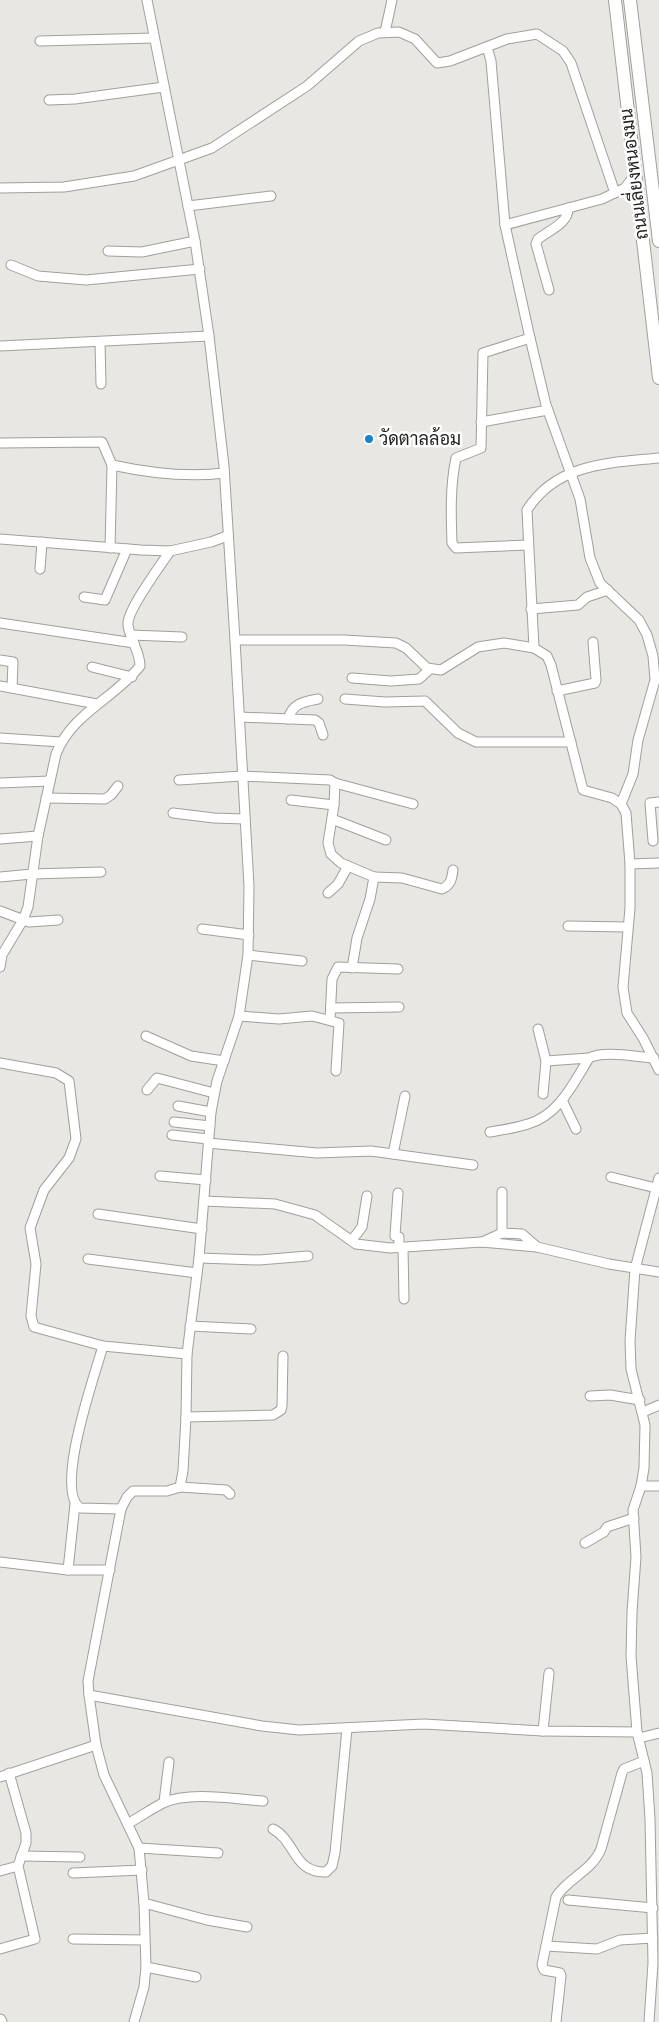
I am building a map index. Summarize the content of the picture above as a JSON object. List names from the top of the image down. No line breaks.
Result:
{"streets":{"highway":["ถนนเลี่ยงหนองมน"]},"places":["วัดตาลล้อม"]}
